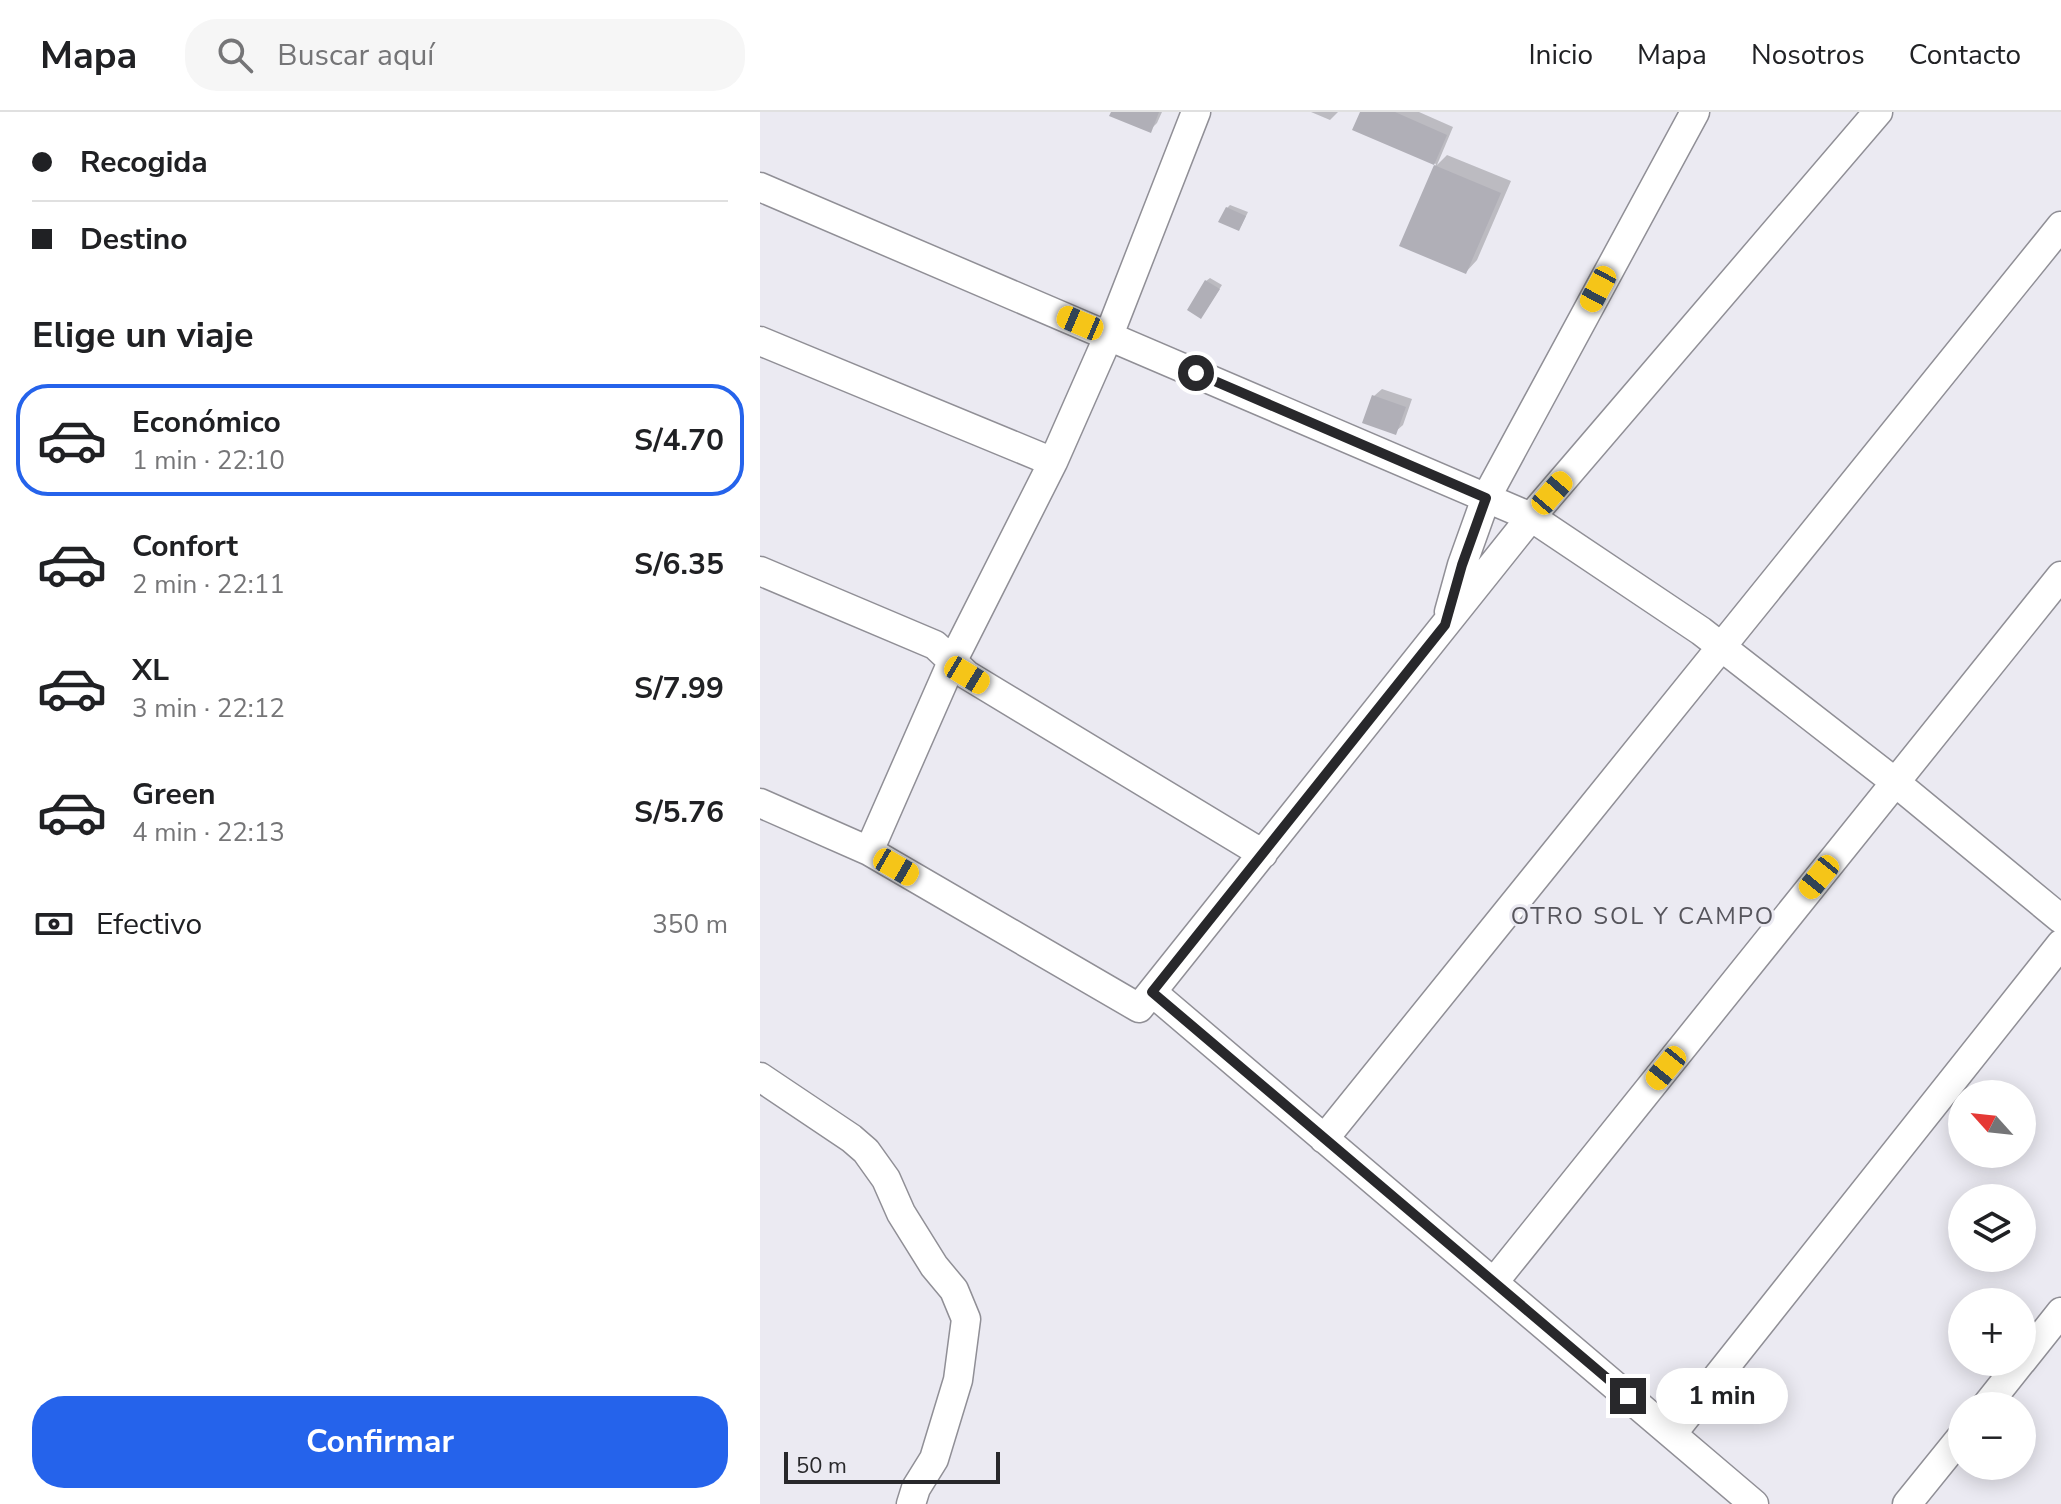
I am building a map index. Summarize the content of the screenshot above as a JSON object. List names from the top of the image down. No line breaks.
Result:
{"districts":["OTRO SOL Y CAMPO"],"scale_bar":"50 m","north":"top left","page":{"header":"Mapa","search":"Buscar aquí","nav":["Inicio","Mapa","Nosotros","Contacto"],"banner":["Recogida","Destino"],"heading":"Elige un viaje","list":[{"name":"Económico","note":"1 min · 22:10","value":"S/4.70"},{"name":"Confort","note":"2 min · 22:11","value":"S/6.35"},{"name":"XL","note":"3 min · 22:12","value":"S/7.99"},{"name":"Green","note":"4 min · 22:13","value":"S/5.76"}],"pay":["Efectivo","350 m"],"map_buttons":["+","−"],"bubble":"1 min","buttons":"Confirmar","scale":"50 m"}}
